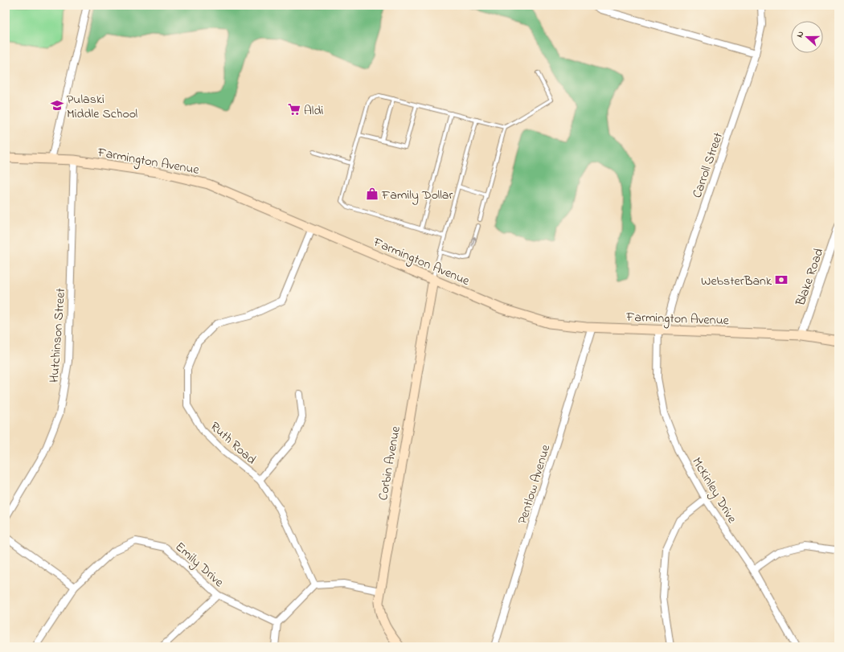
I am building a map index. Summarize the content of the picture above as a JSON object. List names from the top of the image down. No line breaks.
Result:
{"streets":{"main road":["Farmington Avenue","Corbin Avenue"],"street":["Carroll Street","Blake Road","Hutchinson Street","Ruth Road","Pentlow Avenue","McKinley Drive","Emily Drive"]},"crossings":[["Farmington Avenue","Carroll Street"],["Farmington Avenue","Blake Road"],["Farmington Avenue","Hutchinson Street"],["Farmington Avenue","Ruth Road"],["Farmington Avenue","Corbin Avenue"],["Farmington Avenue","Pentlow Avenue"],["Farmington Avenue","McKinley Drive"],["Carroll Street","McKinley Drive"]],"places":{"school or university":["Pulaski Middle School"],"supermarket":["Aldi"],"shop":["Family Dollar"],"bank":["WebsterBank"]},"north":"left"}
